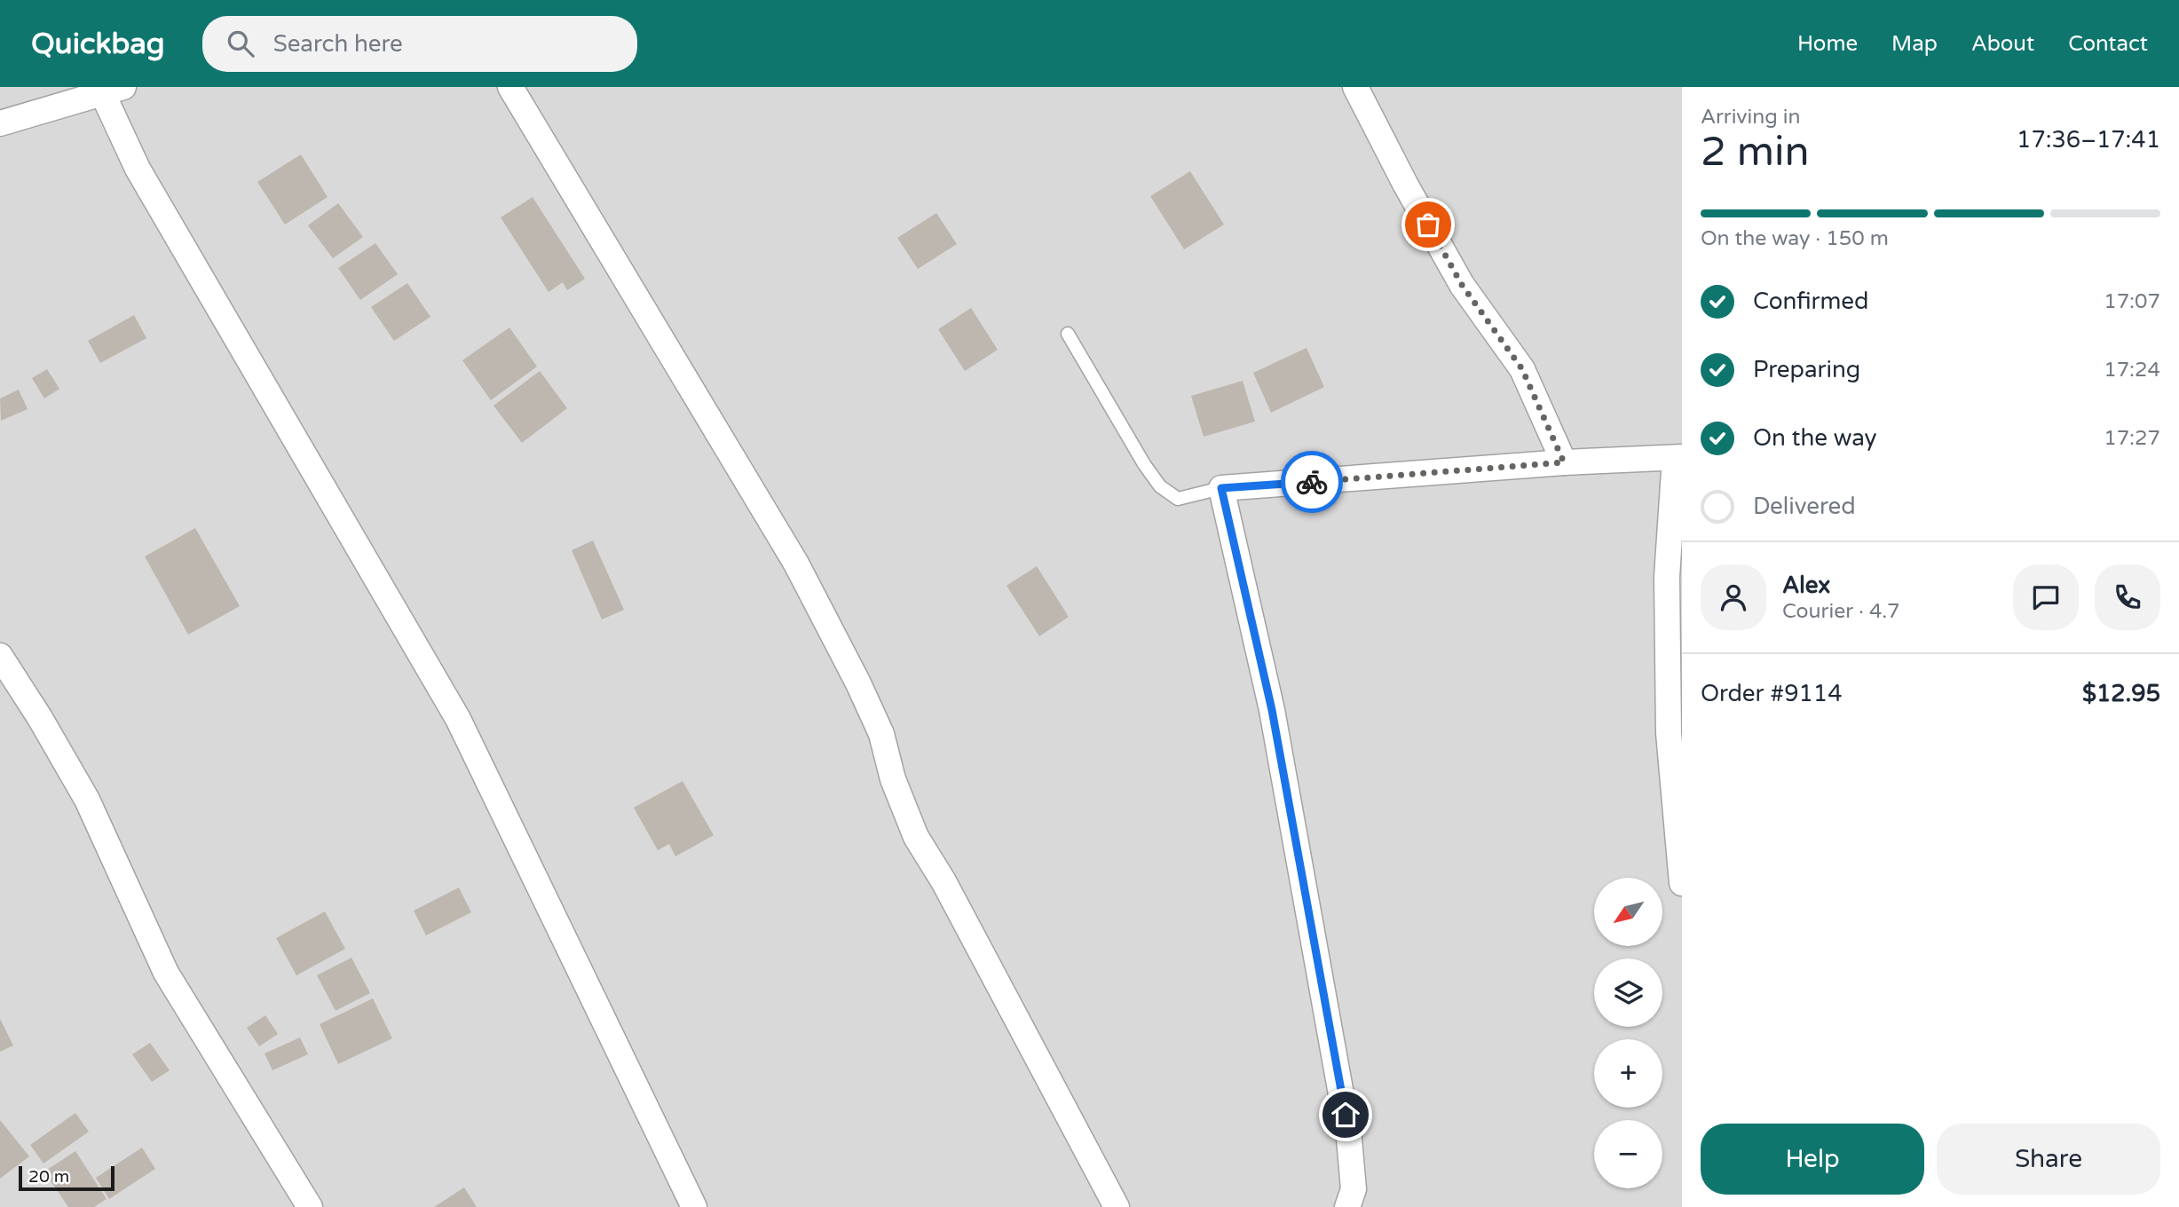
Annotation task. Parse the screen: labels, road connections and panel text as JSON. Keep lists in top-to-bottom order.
{
  "scale_bar": "20 m",
  "north": "bottom left",
  "page": {
    "header": "Quickbag",
    "search": "Search here",
    "nav": [
      "Home",
      "Map",
      "About",
      "Contact"
    ],
    "heading": ["2 min", "Arriving in", "17:36–17:41"],
    "panel": [
      "Alex",
      "Courier · 4.7",
      "Order #9114",
      "$12.95"
    ],
    "bar": "On the way · 150 m",
    "list": [
      ["Confirmed", "17:07"],
      ["Preparing", "17:24"],
      ["On the way", "17:27"],
      "Delivered"
    ],
    "map_buttons": ["+", "−"],
    "buttons": ["Help", "Share"],
    "scale": "20 m"
  }
}
